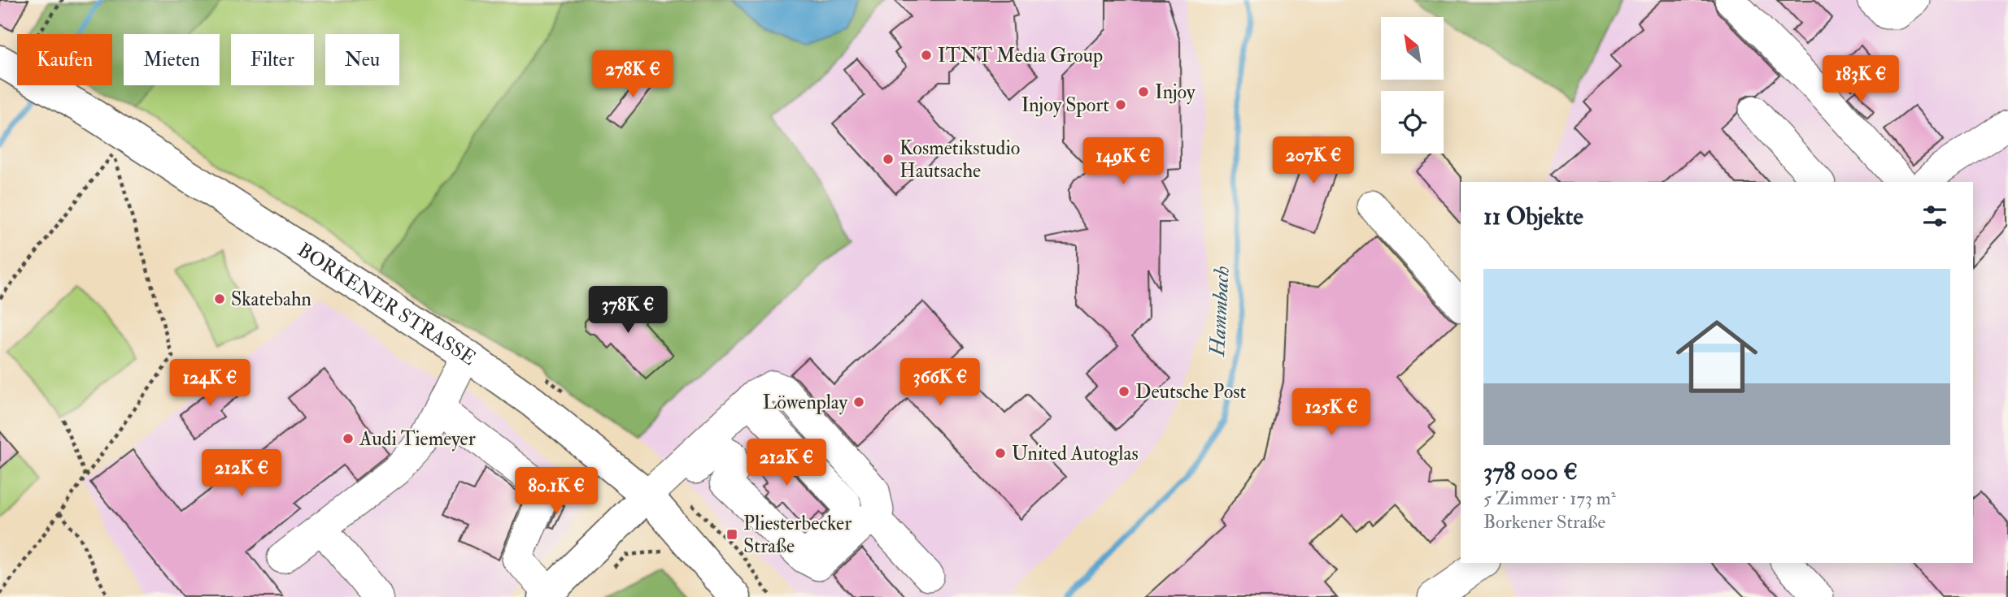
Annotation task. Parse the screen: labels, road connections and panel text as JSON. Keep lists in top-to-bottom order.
{
  "streets": {
    "main road": ["BORKENER STRASSE"]
  },
  "water": ["Hammbach"],
  "places": {
    "other": [
      "ITNT Media Group",
      "Injoy",
      "Injoy Sport",
      "Kosmetikstudio Hautsache",
      "Skatebahn",
      "Deutsche Post",
      "Löwenplay",
      "Audi Tiemeyer",
      "United Autoglas"
    ],
    "transit": ["Pliesterbecker Straße"]
  },
  "north": "top left",
  "page": {
    "chip": [
      "Kaufen",
      "Mieten",
      "Filter",
      "Neu"
    ],
    "price": [
      "278K €",
      "183K €",
      "207K €",
      "149K €",
      "378K €",
      "366K €",
      "124K €",
      "125K €",
      "212K €",
      "212K €",
      "80.1K €"
    ],
    "heading": "11 Objekte",
    "list": [
      {
        "name": "378 000 €",
        "note": "5 Zimmer · 173 m² · Borkener Straße"
      }
    ]
  }
}
